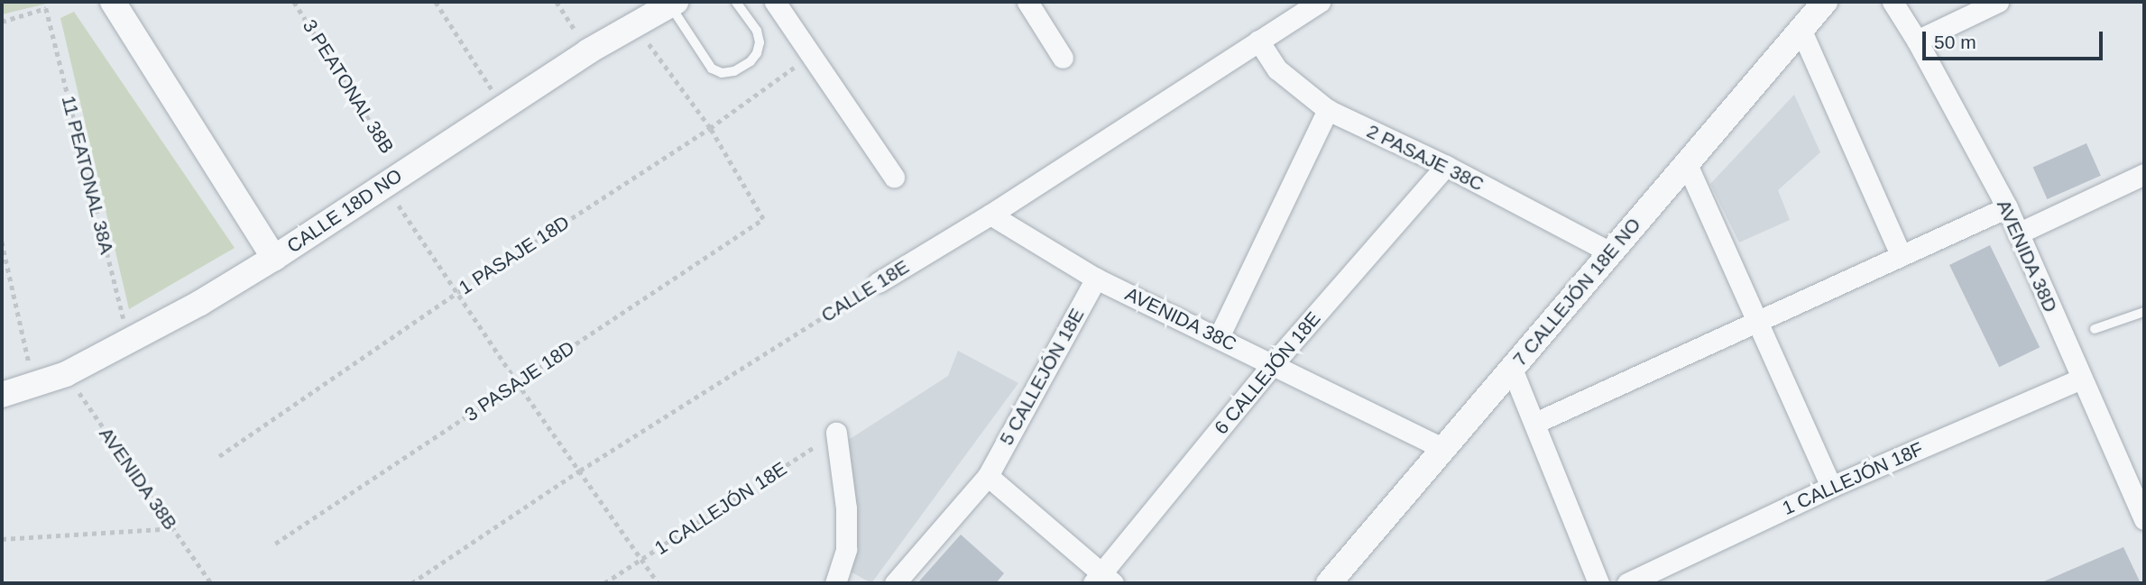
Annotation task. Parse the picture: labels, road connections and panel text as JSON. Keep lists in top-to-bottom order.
{
  "streets": {
    "street": [
      "2 PASAJE 38C",
      "CALLE 18D NO",
      "AVENIDA 38D",
      "CALLE 18E",
      "7 CALLEJÓN 18E NO",
      "AVENIDA 38C",
      "6 CALLEJÓN 18E",
      "5 CALLEJÓN 18E",
      "1 CALLEJÓN 18F"
    ],
    "path": [
      "3 PEATONAL 38B",
      "11 PEATONAL 38A",
      "1 PASAJE 18D",
      "3 PASAJE 18D",
      "AVENIDA 38B",
      "1 CALLEJÓN 18E"
    ]
  },
  "crossings": [
    ["3 PEATONAL 38B", "CALLE 18D NO"],
    ["3 PEATONAL 38B", "1 PASAJE 18D"],
    ["3 PEATONAL 38B", "CALLE 18E"],
    ["3 PEATONAL 38B", "3 PASAJE 18D"],
    ["3 PEATONAL 38B", "1 CALLEJÓN 18E"],
    ["2 PASAJE 38C", "CALLE 18E"],
    ["2 PASAJE 38C", "7 CALLEJÓN 18E NO"],
    ["2 PASAJE 38C", "6 CALLEJÓN 18E"],
    ["11 PEATONAL 38A", "CALLE 18D NO"],
    ["CALLE 18D NO", "AVENIDA 38B"],
    ["1 PASAJE 18D", "3 PASAJE 18D"],
    ["AVENIDA 38D", "1 CALLEJÓN 18F"],
    ["CALLE 18E", "AVENIDA 38C"],
    ["7 CALLEJÓN 18E NO", "AVENIDA 38C"],
    ["AVENIDA 38C", "6 CALLEJÓN 18E"],
    ["AVENIDA 38C", "5 CALLEJÓN 18E"]
  ],
  "scale_bar": "50 m"
}
